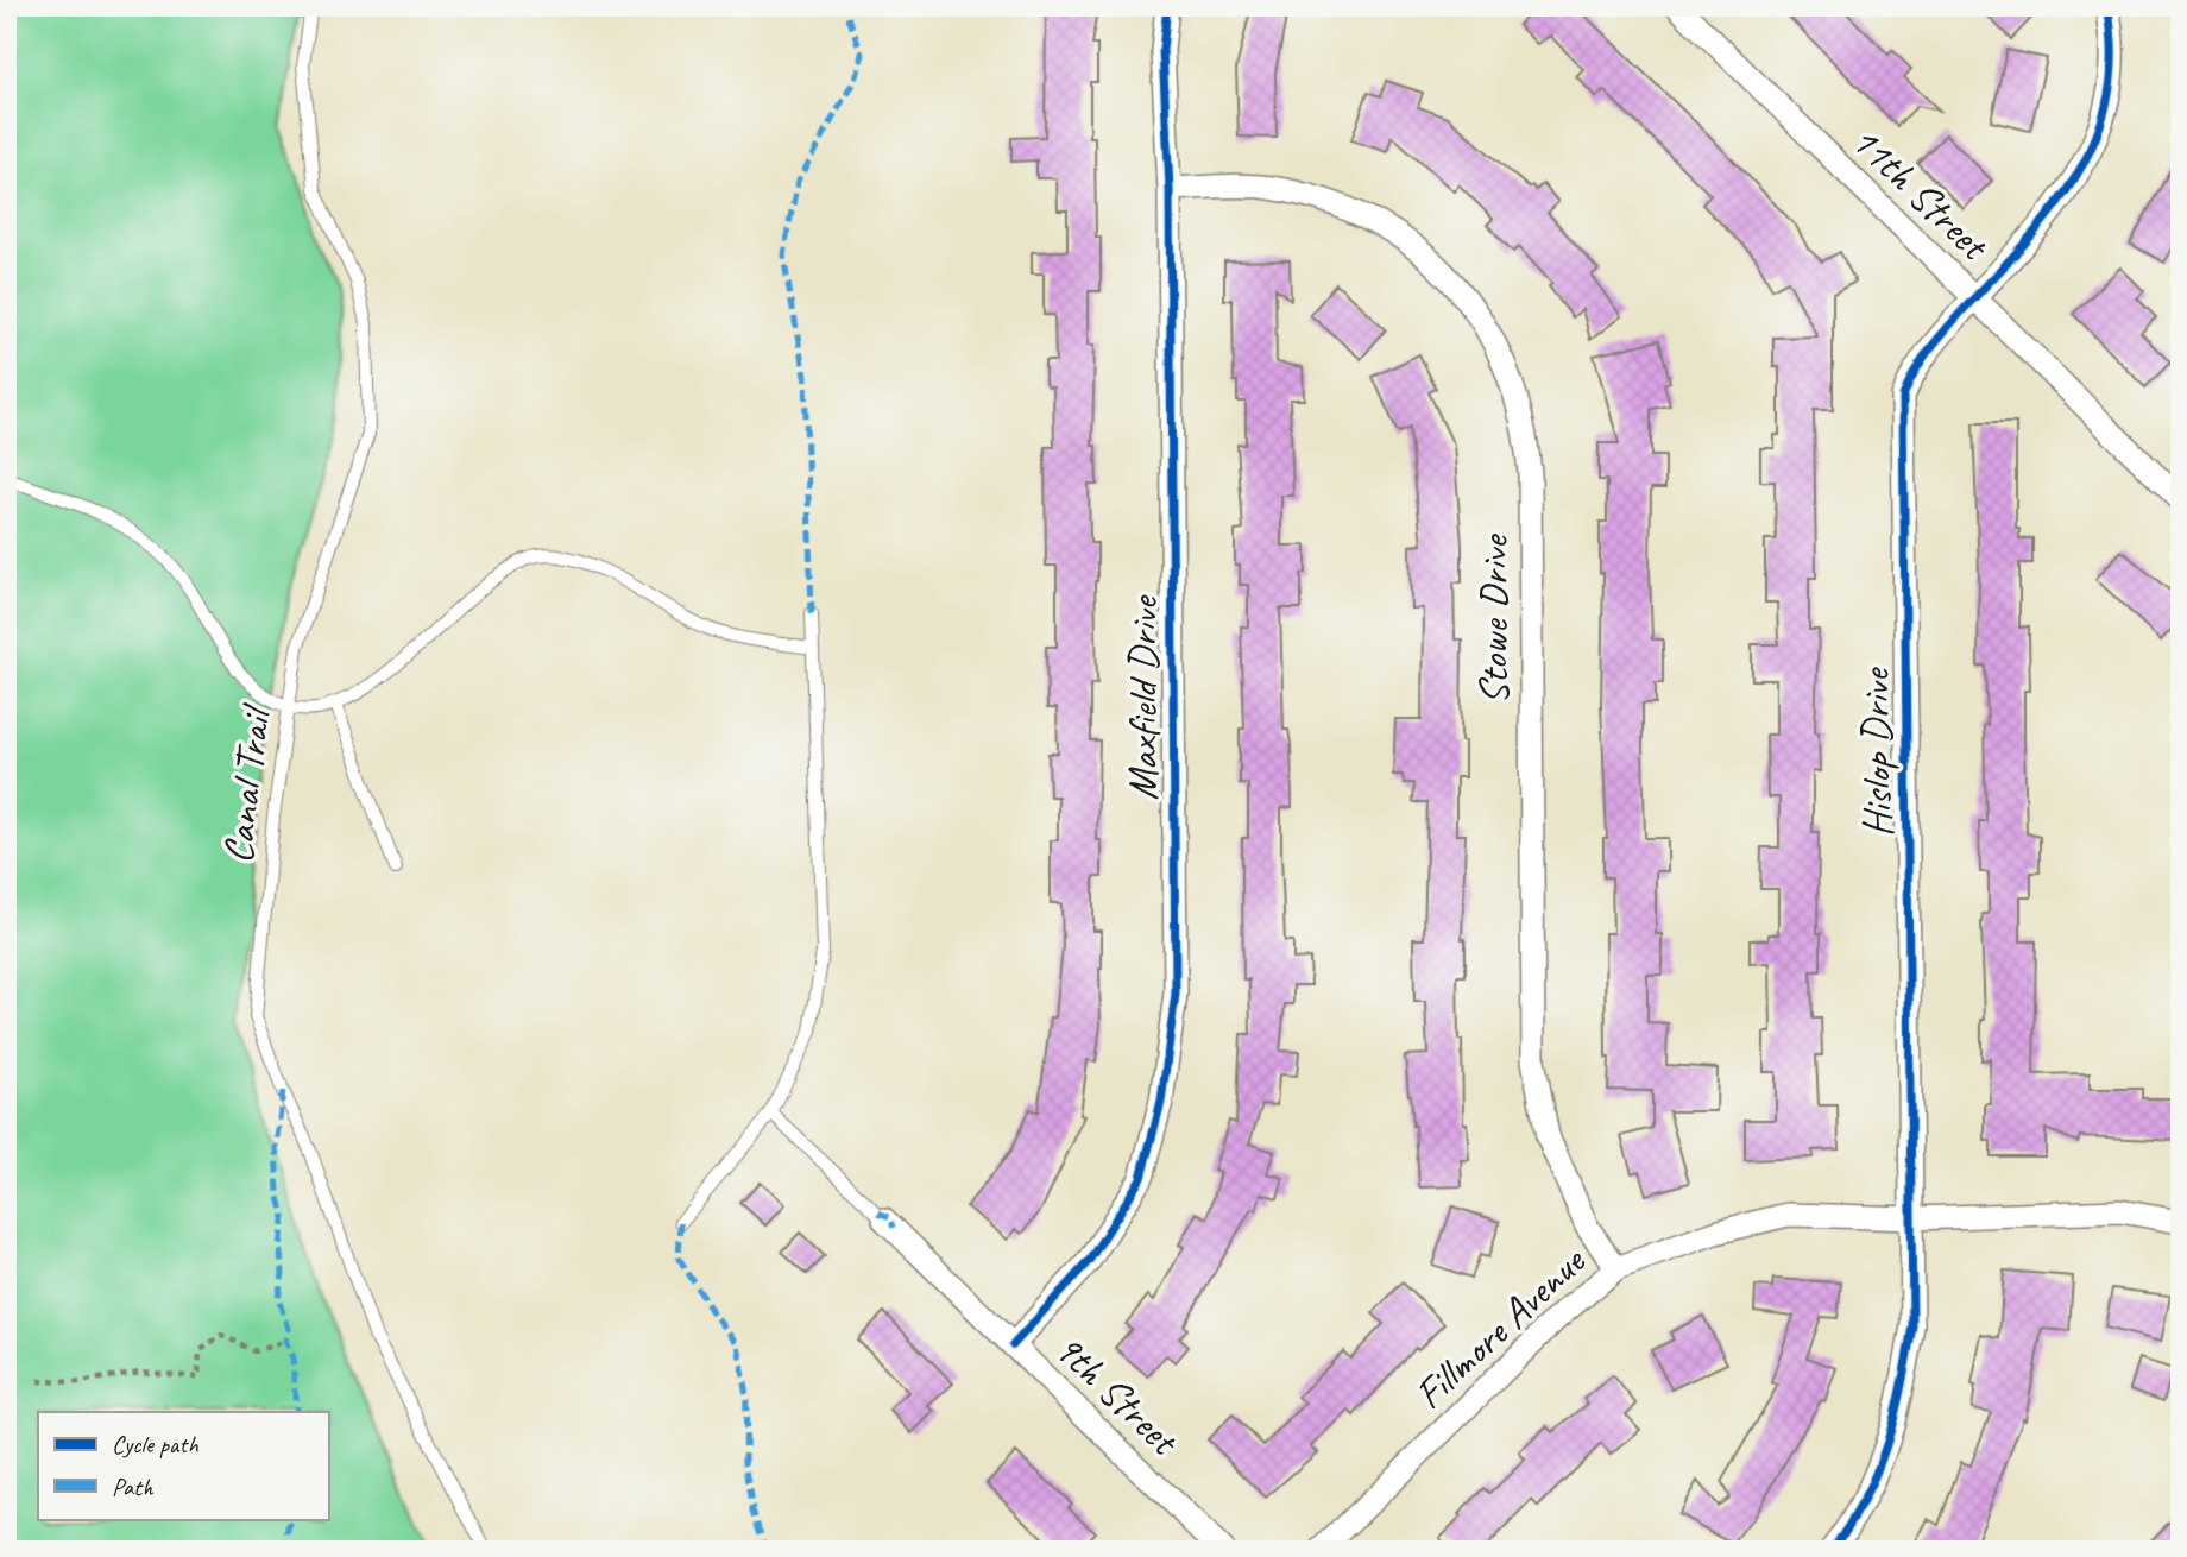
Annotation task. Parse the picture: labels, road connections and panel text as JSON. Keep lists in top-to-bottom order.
{
  "streets": {
    "street": [
      "11th Street",
      "Stowe Drive",
      "Maxfield Drive",
      "Hislop Drive",
      "Fillmore Avenue",
      "9th Street"
    ],
    "lane": ["Canal Trail"]
  },
  "crossings": [
    ["11th Street", "Hislop Drive"],
    ["Stowe Drive", "Maxfield Drive"],
    ["Stowe Drive", "Fillmore Avenue"],
    ["Maxfield Drive", "9th Street"],
    ["Hislop Drive", "Fillmore Avenue"]
  ],
  "legend": ["Cycle path", "Path"]
}
